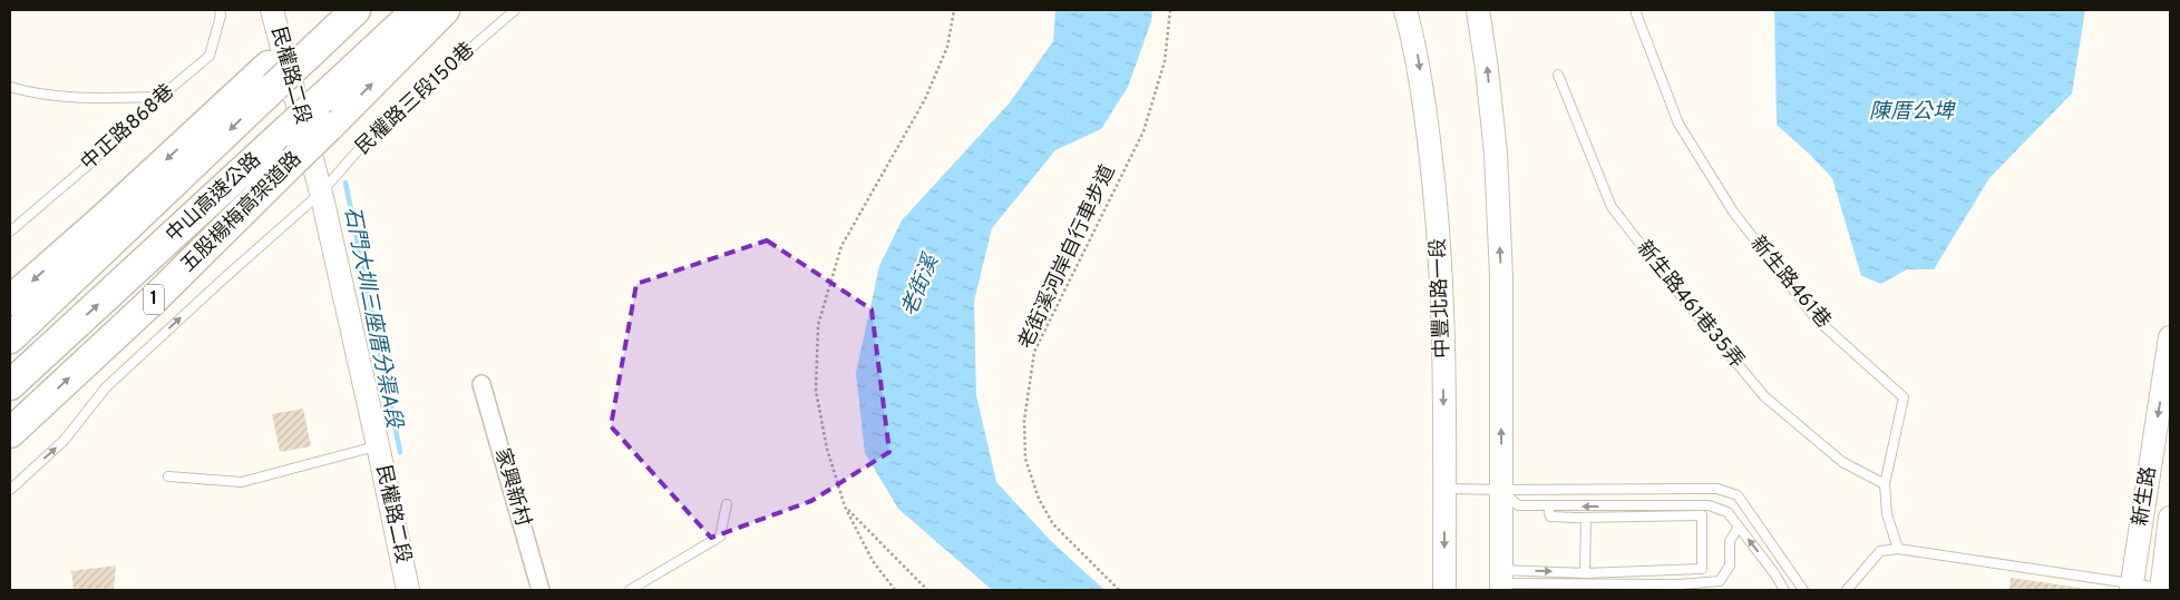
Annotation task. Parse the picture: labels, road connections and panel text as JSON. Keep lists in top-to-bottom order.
{
  "streets": {
    "highway": ["中山高速公路", "五股楊梅高架道路", "1"],
    "main road": ["民權路二段", "中豐北路一段", "新生路"],
    "street": ["家興新村"],
    "lane": [
      "民權路三段150巷",
      "中正路868巷",
      "新生路461巷",
      "新生路461巷35弄"
    ],
    "path": ["老街溪河岸自行車步道"]
  },
  "crossings": [
    ["民權路二段", "民權路三段150巷"],
    ["新生路461巷", "新生路461巷35弄"]
  ],
  "one_way": ["民權路三段150巷", "新生路"],
  "water": ["陳厝公埤", "老街溪", "石門大圳三座厝分渠A段"]
}
